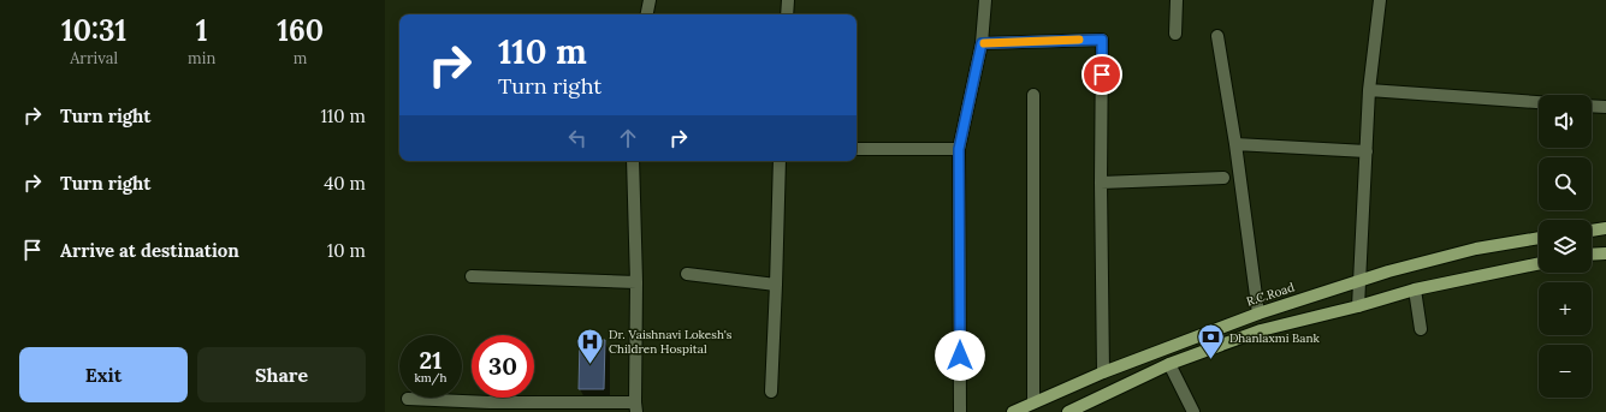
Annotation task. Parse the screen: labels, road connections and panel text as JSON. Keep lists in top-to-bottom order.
{
  "streets": {
    "main road": ["R.C.Road"]
  },
  "places": {
    "bank": ["Dhanlaxmi Bank"],
    "hospital": ["Dr. Vaishnavi Lokesh's Children Hospital"]
  },
  "page": {
    "eta": [
      "10:31",
      "Arrival",
      "1",
      "min",
      "160",
      "m"
    ],
    "turn": ["110 m", "Turn right"],
    "list": [
      {
        "name": "Turn right",
        "value": "110 m"
      },
      {
        "name": "Turn right",
        "value": "40 m"
      },
      {
        "name": "Arrive at destination",
        "value": "10 m"
      }
    ],
    "map_buttons": ["+", "−"],
    "speed": "21 km/h",
    "limit": "30",
    "buttons": ["Exit", "Share"]
  }
}
